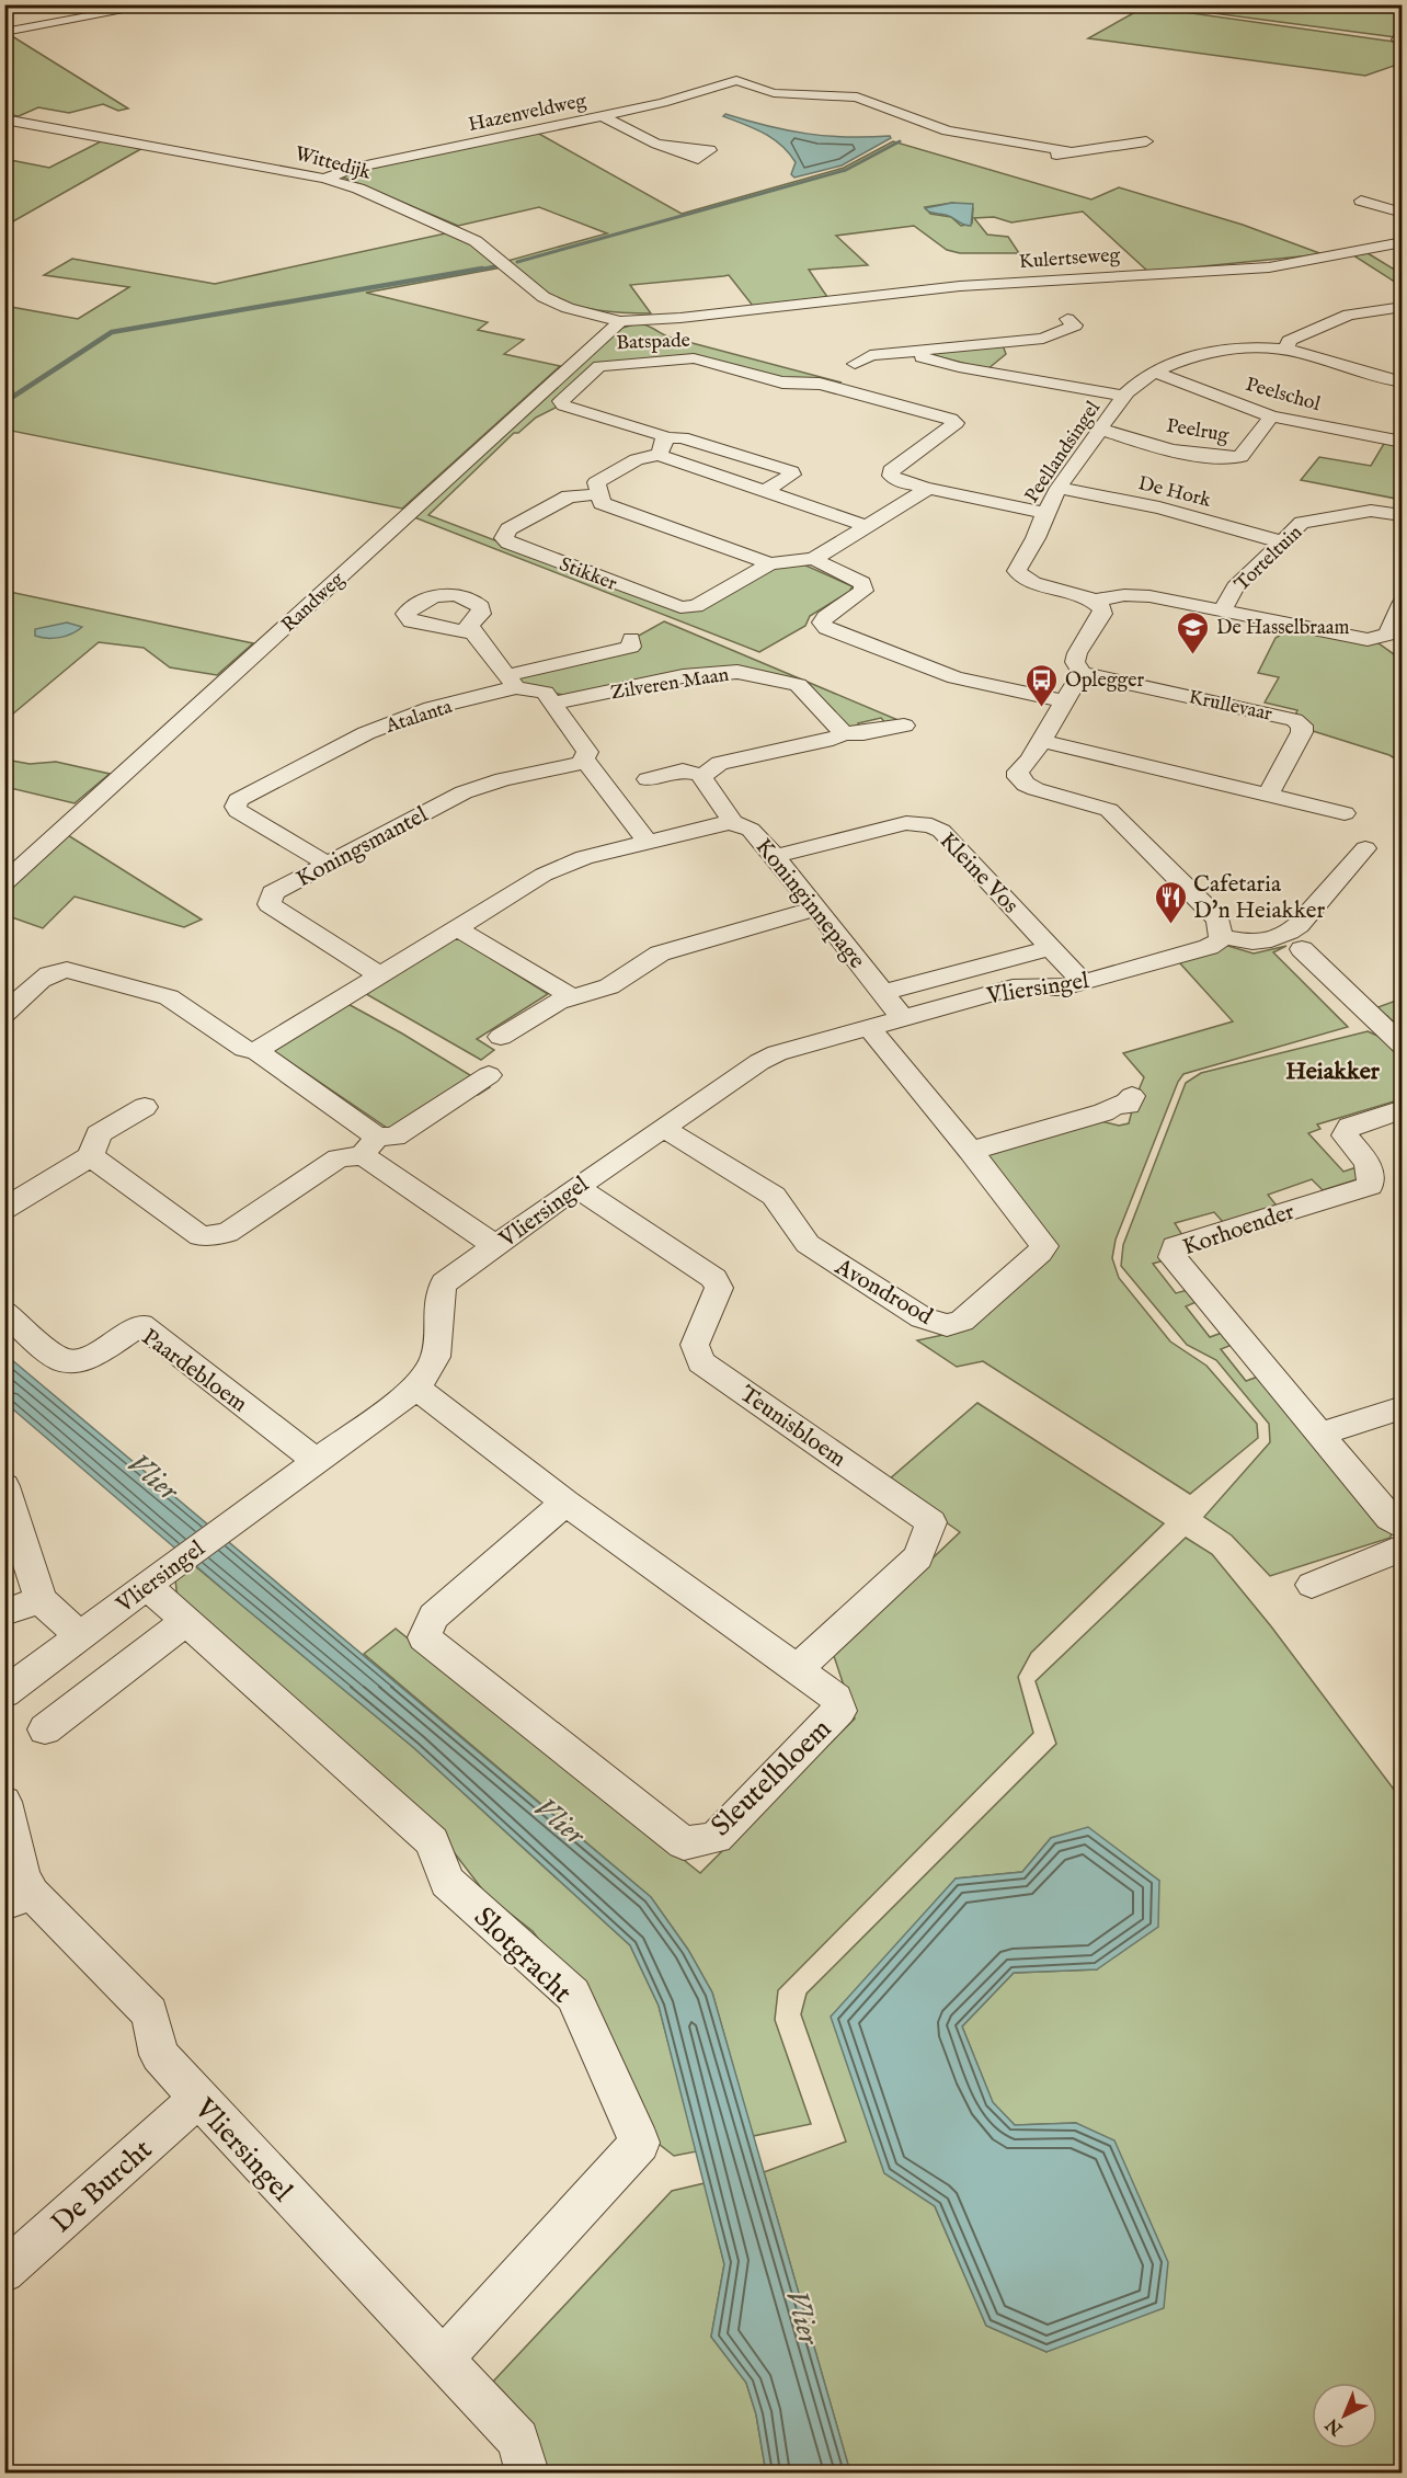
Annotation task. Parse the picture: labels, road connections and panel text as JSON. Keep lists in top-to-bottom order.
{
  "streets": {
    "street": [
      "Hazenveldweg",
      "Wittedijk",
      "Kulertseweg",
      "Batspade",
      "Peelschol",
      "Peelrug",
      "Peellandsingel",
      "De Hork",
      "Torteltuin",
      "Stikker",
      "Randweg",
      "Zilveren Maan",
      "Krullevaar",
      "Atalanta",
      "Koningsmantel",
      "Kleine Vos",
      "Koninginnepage",
      "Vliersingel",
      "Korhoender",
      "Avondrood",
      "Paardebloem",
      "Teunisbloem",
      "Sleutelbloem",
      "Slotgracht",
      "De Burcht"
    ]
  },
  "crossings": [
    ["Hazenveldweg", "Wittedijk"],
    ["Wittedijk", "Kulertseweg"],
    ["Wittedijk", "Randweg"],
    ["Kulertseweg", "Randweg"],
    ["Peelschol", "Peelrug"],
    ["Peelschol", "Peellandsingel"],
    ["Peelrug", "Peellandsingel"],
    ["Peellandsingel", "De Hork"],
    ["Peellandsingel", "Torteltuin"],
    ["De Hork", "Torteltuin"],
    ["Zilveren Maan", "Atalanta"],
    ["Atalanta", "Koningsmantel"],
    ["Atalanta", "Koninginnepage"],
    ["Koningsmantel", "Koninginnepage"],
    ["Kleine Vos", "Koninginnepage"],
    ["Kleine Vos", "Vliersingel"],
    ["Koninginnepage", "Vliersingel"],
    ["Vliersingel", "Avondrood"],
    ["Vliersingel", "Paardebloem"],
    ["Vliersingel", "Teunisbloem"],
    ["Vliersingel", "Sleutelbloem"],
    ["Vliersingel", "Slotgracht"],
    ["Vliersingel", "De Burcht"],
    ["Teunisbloem", "Sleutelbloem"]
  ],
  "districts": ["Heiakker"],
  "water": ["Vlier"],
  "places": {
    "school or university": ["De Hasselbraam"],
    "bus stop": ["Oplegger"],
    "restaurant": ["Cafetaria D'n Heiakker"]
  },
  "north": "bottom left"
}
